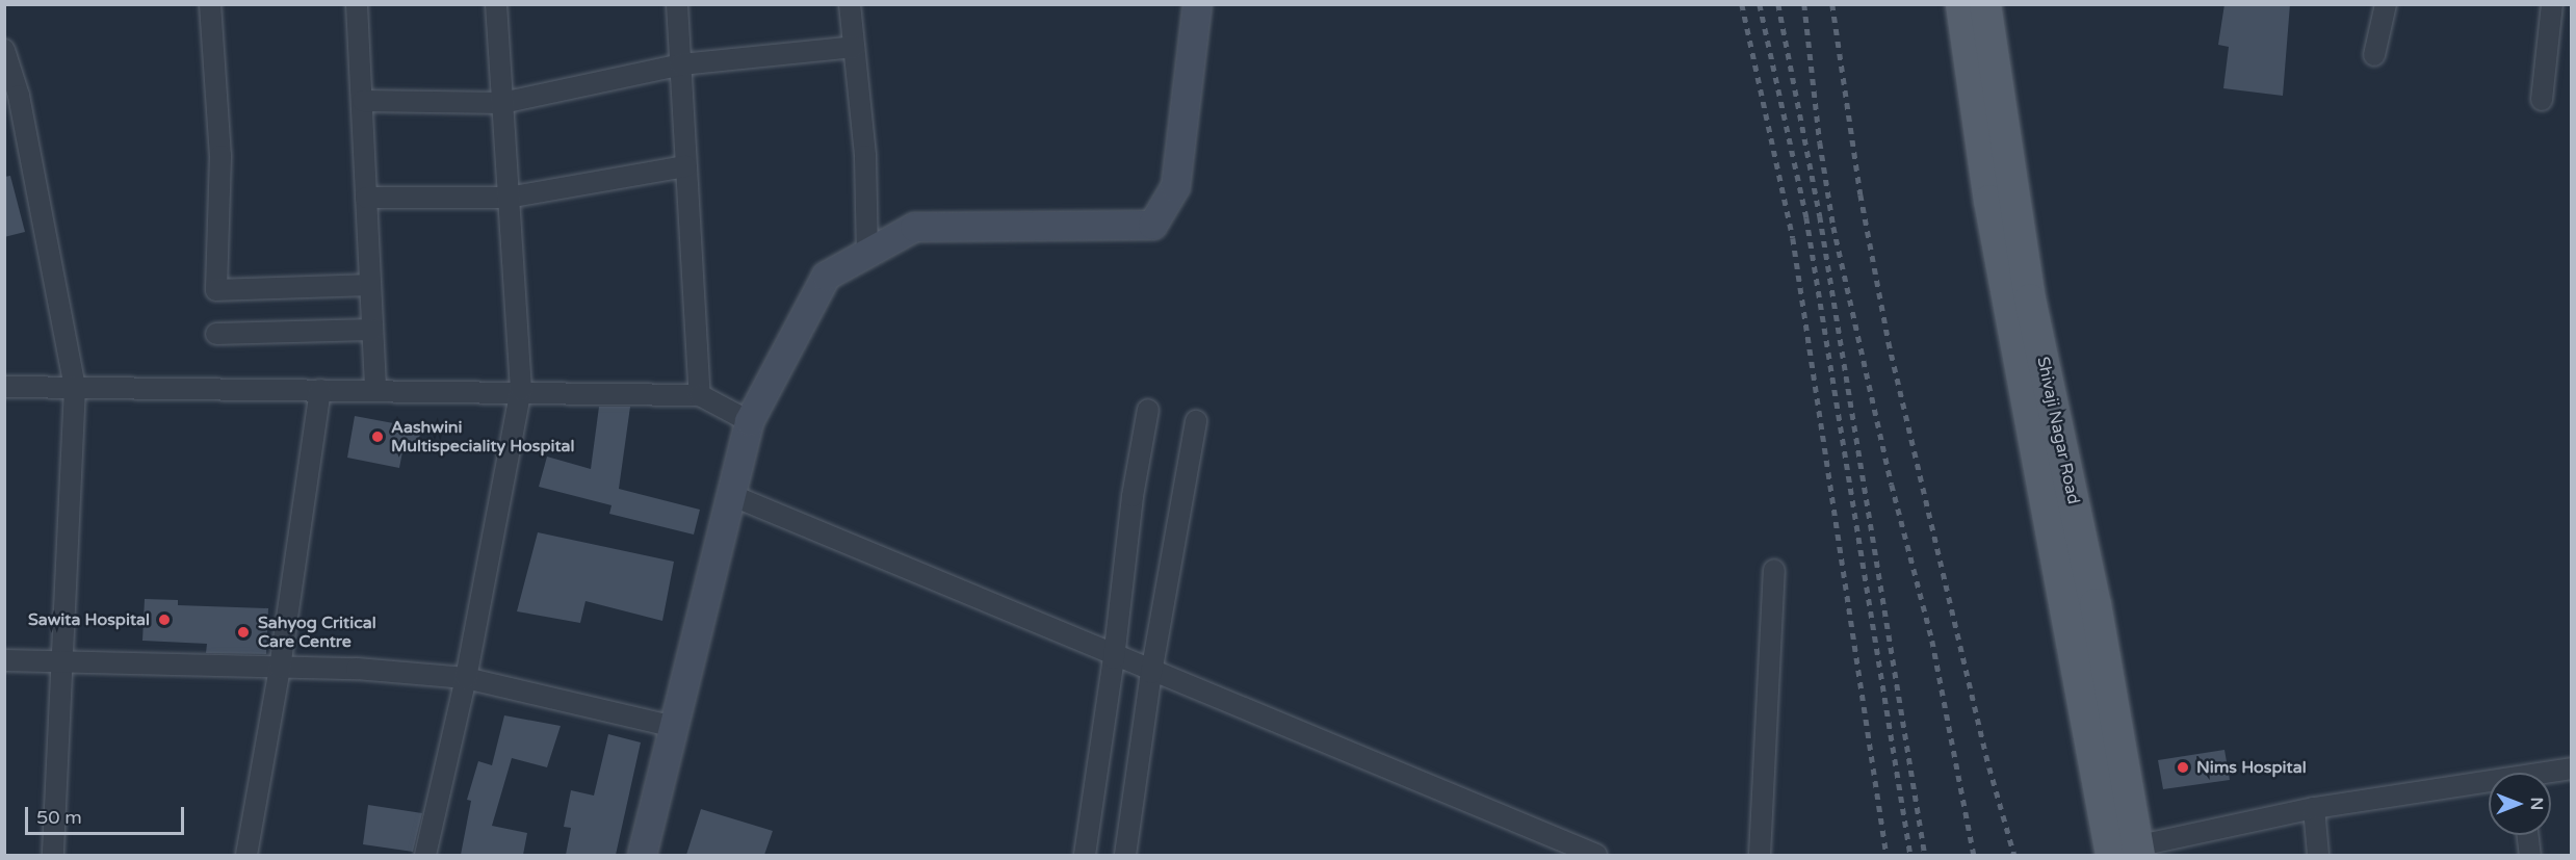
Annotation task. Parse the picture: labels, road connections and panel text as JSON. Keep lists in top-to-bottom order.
{
  "streets": {
    "main road": ["Shivaji Nagar Road"]
  },
  "places": [
    "Aashwini Multispeciality Hospital",
    "Sawita Hospital",
    "Sahyog Critical Care Centre",
    "Nims Hospital"
  ],
  "scale_bar": "50 m",
  "north": "right"
}
